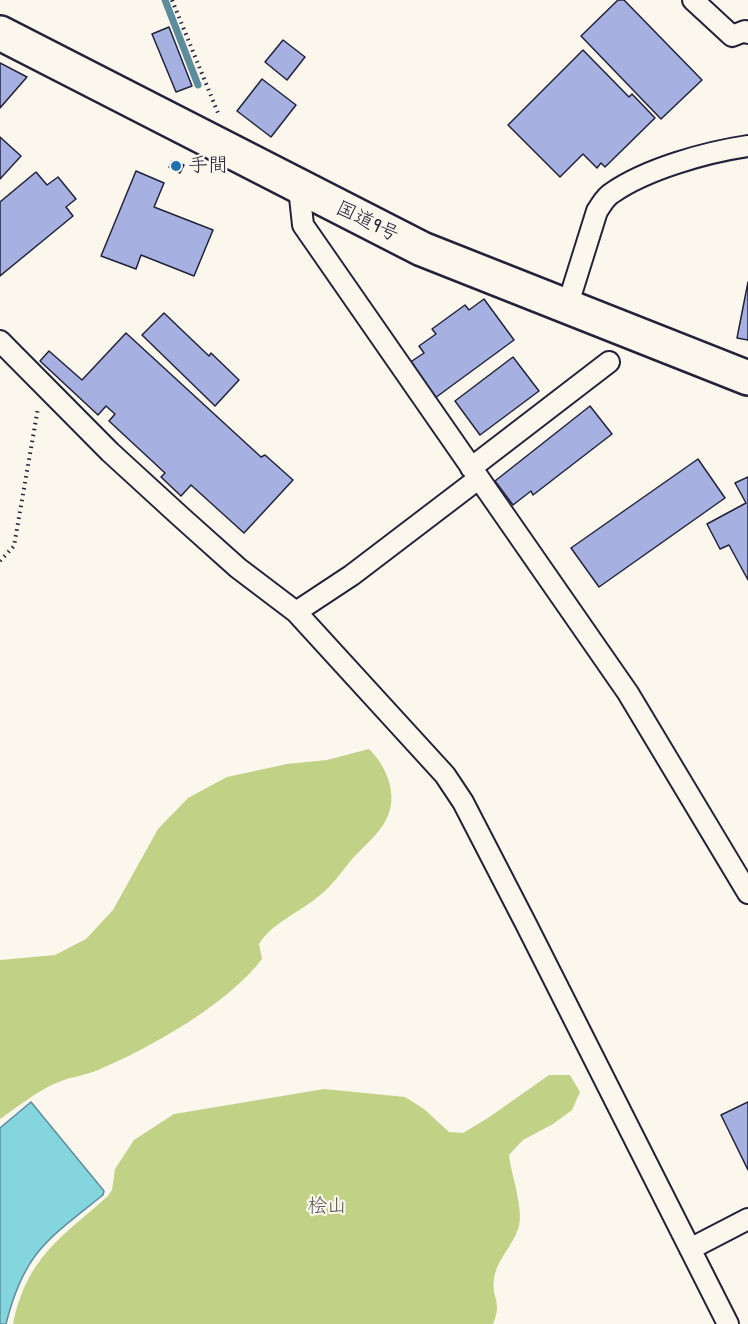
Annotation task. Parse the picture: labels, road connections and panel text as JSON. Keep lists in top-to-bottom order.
{
  "streets": {
    "highway": ["国道9号"]
  },
  "parks": ["桧山"],
  "places": ["手間"]
}
